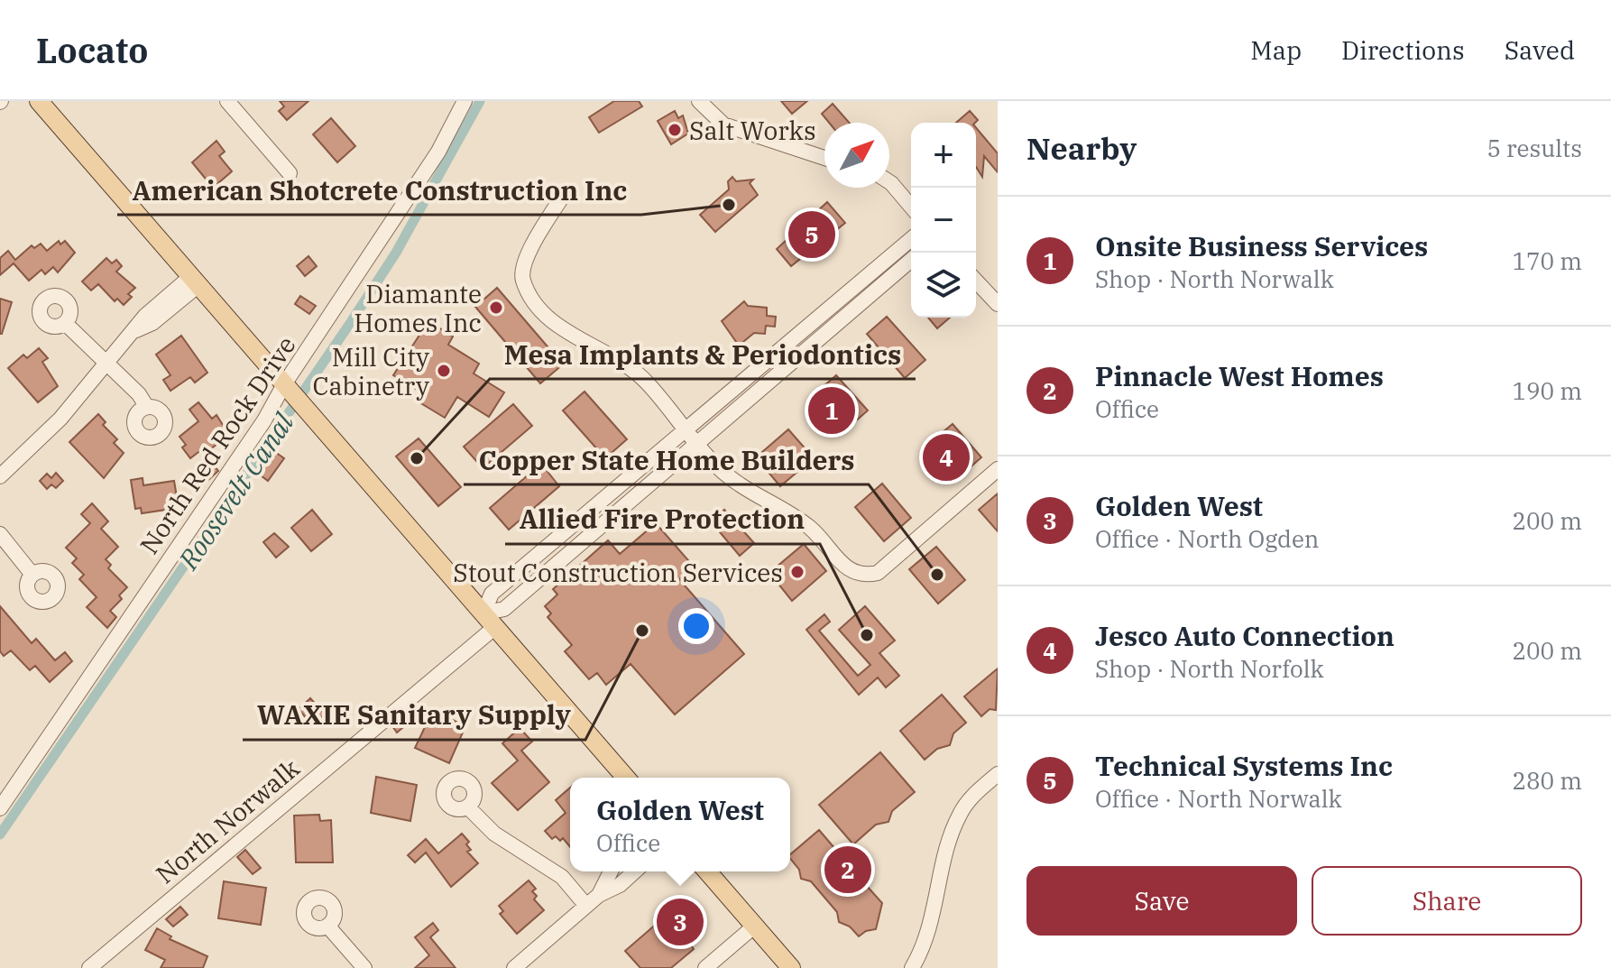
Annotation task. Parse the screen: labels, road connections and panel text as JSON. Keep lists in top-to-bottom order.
{
  "streets": {
    "street": ["North Red Rock Drive", "North Norwalk"]
  },
  "water": ["Roosevelt Canal"],
  "places": [
    "Salt Works",
    "American Shotcrete Construction Inc",
    "Diamante Homes Inc",
    "Mill City Cabinetry",
    "Mesa Implants & Periodontics",
    "Stout Construction Services",
    "Copper State Home Builders",
    "WAXIE Sanitary Supply",
    "Allied Fire Protection"
  ],
  "north": "top right",
  "page": {
    "header": "Locato",
    "nav": ["Map", "Directions", "Saved"],
    "heading": ["Nearby", "5 results"],
    "map_buttons": ["+", "−"],
    "list": [
      {
        "mark": "1",
        "name": "Onsite Business Services",
        "note": "Shop · North Norwalk",
        "value": "170 m"
      },
      {
        "mark": "2",
        "name": "Pinnacle West Homes",
        "note": "Office",
        "value": "190 m"
      },
      {
        "mark": "3",
        "name": "Golden West",
        "note": "Office · North Ogden",
        "value": "200 m"
      },
      {
        "mark": "4",
        "name": "Jesco Auto Connection",
        "note": "Shop · North Norfolk",
        "value": "200 m"
      },
      {
        "mark": "5",
        "name": "Technical Systems Inc",
        "note": "Office · North Norwalk",
        "value": "280 m"
      }
    ],
    "pins": [
      "5",
      "1",
      "4",
      "2",
      "3"
    ],
    "popup": ["Golden West", "Office"],
    "buttons": ["Save", "Share"]
  }
}
